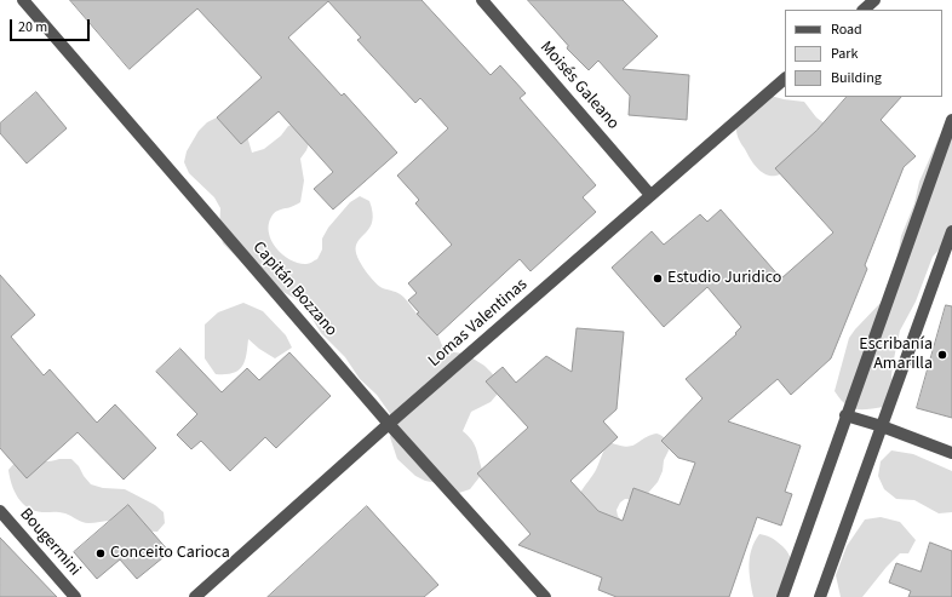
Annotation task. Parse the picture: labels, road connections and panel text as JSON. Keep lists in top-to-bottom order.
{
  "streets": {
    "street": [
      "Moisés Galeano",
      "Capitán Bozzano",
      "Lomas Valentinas",
      "Bougermini"
    ]
  },
  "crossings": [
    ["Moisés Galeano", "Lomas Valentinas"],
    ["Capitán Bozzano", "Lomas Valentinas"]
  ],
  "places": ["Estudio Juridico", "Escribanía Amarilla", "Conceito Carioca"],
  "legend": ["Road", "Park", "Building"],
  "scale_bar": "20 m"
}
